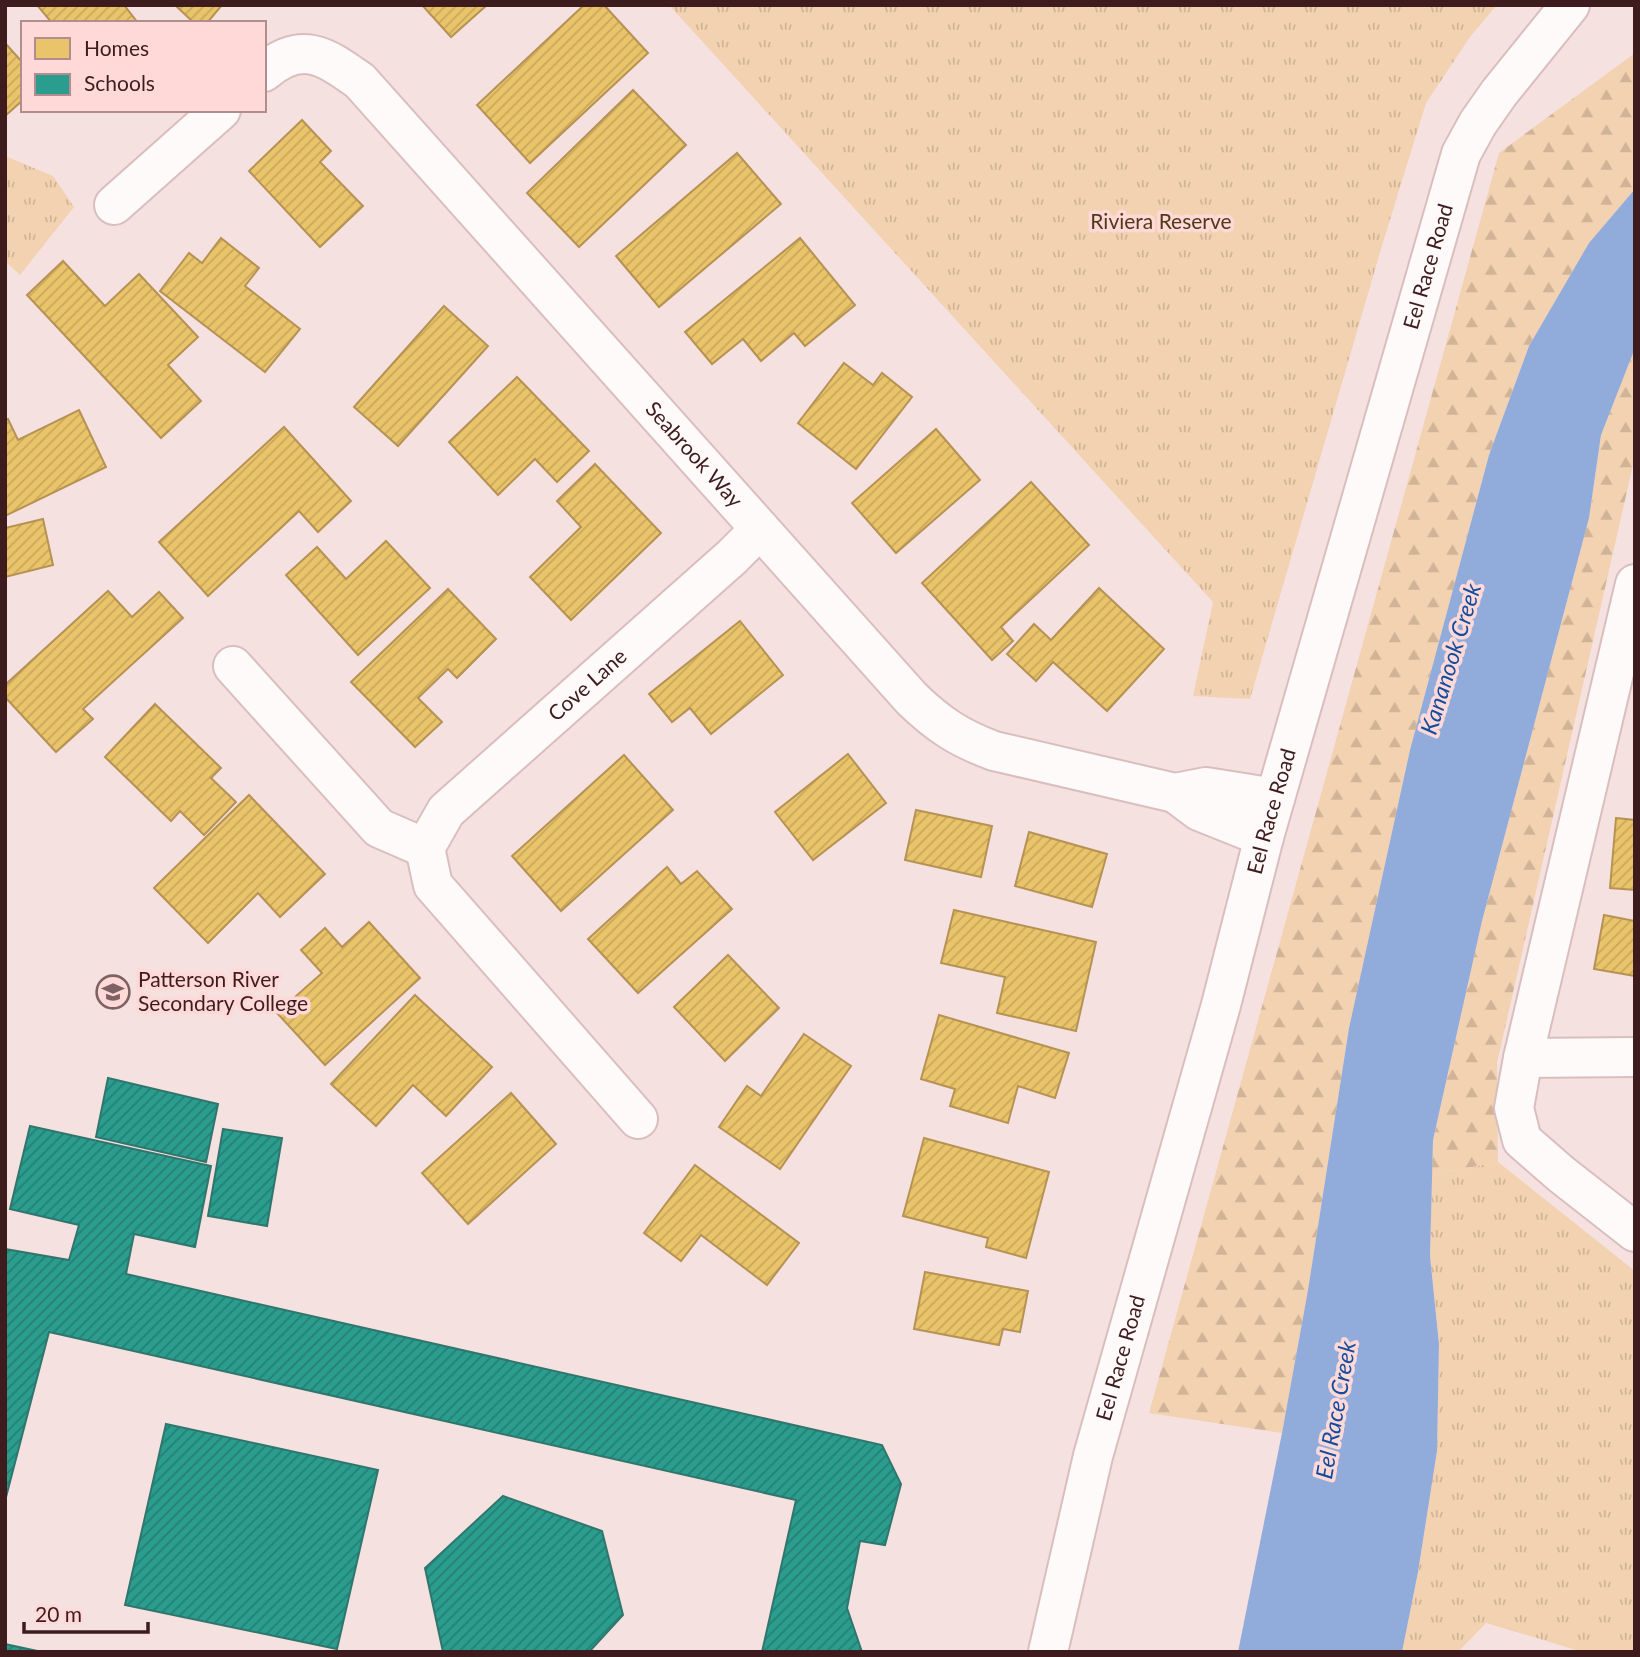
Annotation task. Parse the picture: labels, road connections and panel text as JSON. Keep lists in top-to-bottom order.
{
  "streets": {
    "street": ["Eel Race Road", "Seabrook Way", "Cove Lane"]
  },
  "crossings": [
    ["Eel Race Road", "Seabrook Way"],
    ["Seabrook Way", "Cove Lane"]
  ],
  "water": ["Kananook Creek", "Eel Race Creek"],
  "parks": ["Riviera Reserve"],
  "places": {
    "school or university": ["Patterson River Secondary College"]
  },
  "legend": ["Homes", "Schools"],
  "scale_bar": "20 m"
}
